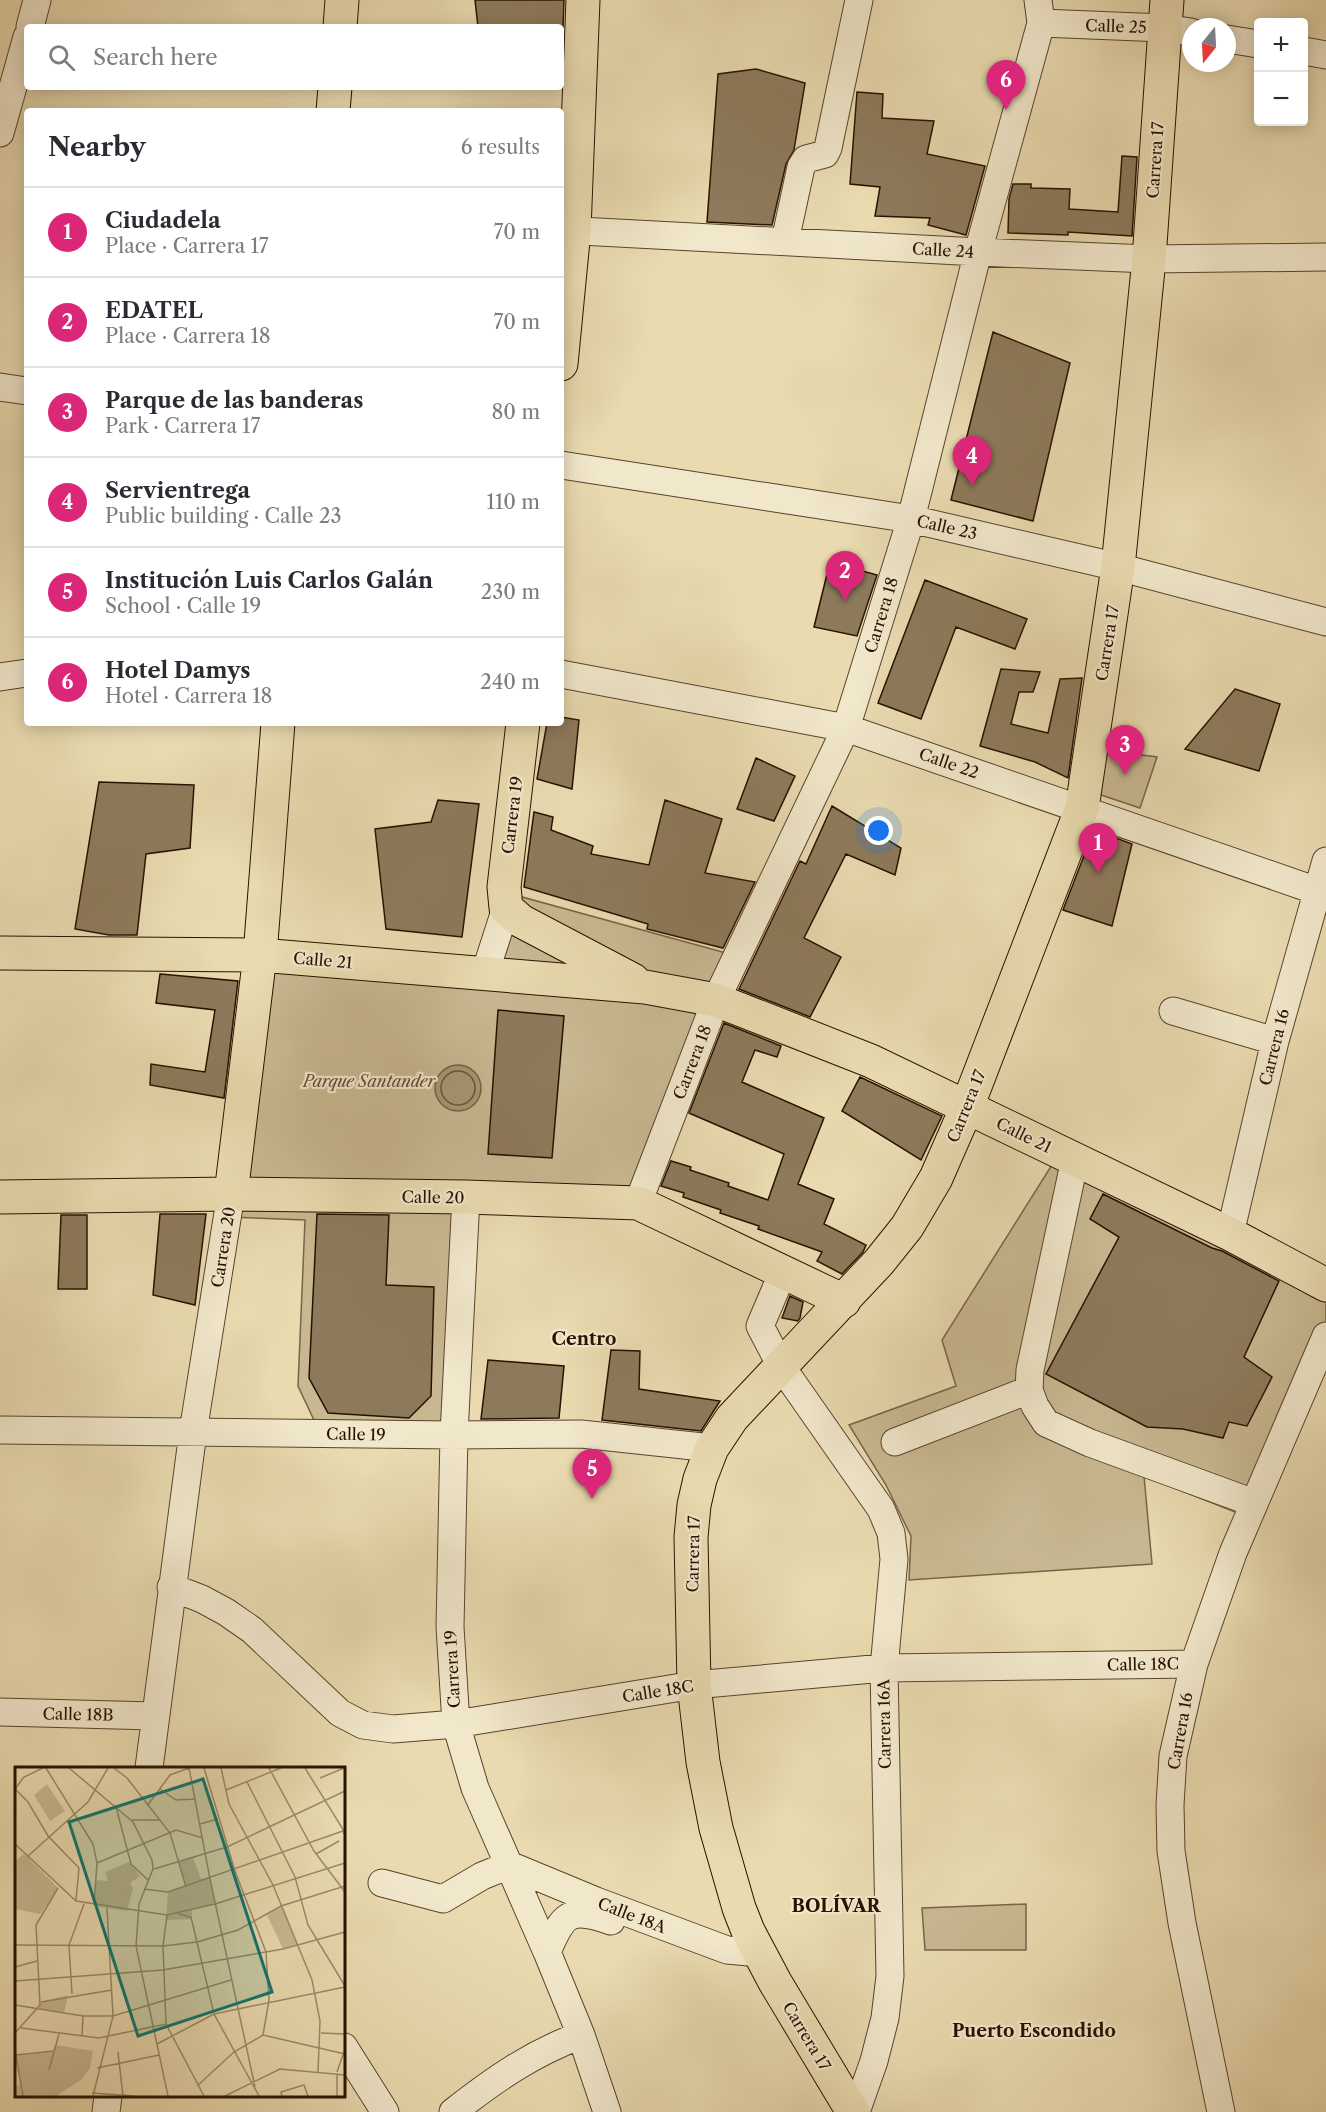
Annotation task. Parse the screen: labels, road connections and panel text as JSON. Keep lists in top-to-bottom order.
{
  "streets": {
    "main road": [
      "Carrera 17",
      "Carrera 19",
      "Calle 21",
      "Calle 20",
      "Carrera 20"
    ],
    "street": [
      "Calle 25",
      "Calle 24",
      "Calle 23",
      "Carrera 18",
      "Calle 22",
      "Carrera 16",
      "Calle 19",
      "Calle 18C",
      "Calle 18B",
      "Carrera 16A",
      "Calle 18A"
    ]
  },
  "crossings": [
    ["Calle 25", "Carrera 17"],
    ["Calle 25", "Carrera 18"],
    ["Carrera 17", "Calle 24"],
    ["Carrera 17", "Calle 23"],
    ["Carrera 17", "Calle 22"],
    ["Carrera 17", "Calle 21"],
    ["Carrera 17", "Calle 20"],
    ["Carrera 17", "Calle 19"],
    ["Carrera 17", "Calle 18C"],
    ["Carrera 17", "Carrera 16A"],
    ["Carrera 17", "Calle 18A"],
    ["Calle 24", "Carrera 18"],
    ["Calle 23", "Carrera 18"],
    ["Carrera 18", "Calle 22"],
    ["Carrera 18", "Calle 21"],
    ["Carrera 18", "Calle 20"],
    ["Calle 22", "Carrera 16"],
    ["Carrera 19", "Calle 21"],
    ["Carrera 19", "Calle 20"],
    ["Carrera 19", "Calle 19"],
    ["Carrera 19", "Calle 18C"],
    ["Carrera 19", "Calle 18A"],
    ["Calle 21", "Carrera 16"],
    ["Calle 21", "Carrera 20"],
    ["Carrera 16", "Calle 18C"],
    ["Calle 20", "Carrera 20"],
    ["Calle 20", "Carrera 16A"],
    ["Carrera 20", "Calle 19"],
    ["Carrera 20", "Calle 18C"],
    ["Carrera 20", "Calle 18B"],
    ["Calle 18C", "Carrera 16A"]
  ],
  "districts": ["Centro", "BOLÍVAR", "Puerto Escondido"],
  "parks": ["Parque Santander"],
  "north": "bottom",
  "page": {
    "map_buttons": ["+", "−"],
    "search": "Search here",
    "pins": [
      "6",
      "4",
      "2",
      "3",
      "1",
      "5"
    ],
    "heading": ["Nearby", "6 results"],
    "list": [
      {
        "mark": "1",
        "name": "Ciudadela",
        "note": "Place · Carrera 17",
        "value": "70 m"
      },
      {
        "mark": "2",
        "name": "EDATEL",
        "note": "Place · Carrera 18",
        "value": "70 m"
      },
      {
        "mark": "3",
        "name": "Parque de las banderas",
        "note": "Park · Carrera 17",
        "value": "80 m"
      },
      {
        "mark": "4",
        "name": "Servientrega",
        "note": "Public building · Calle 23",
        "value": "110 m"
      },
      {
        "mark": "5",
        "name": "Institución Luis Carlos Galán",
        "note": "School · Calle 19",
        "value": "230 m"
      },
      {
        "mark": "6",
        "name": "Hotel Damys",
        "note": "Hotel · Carrera 18",
        "value": "240 m"
      }
    ]
  }
}
